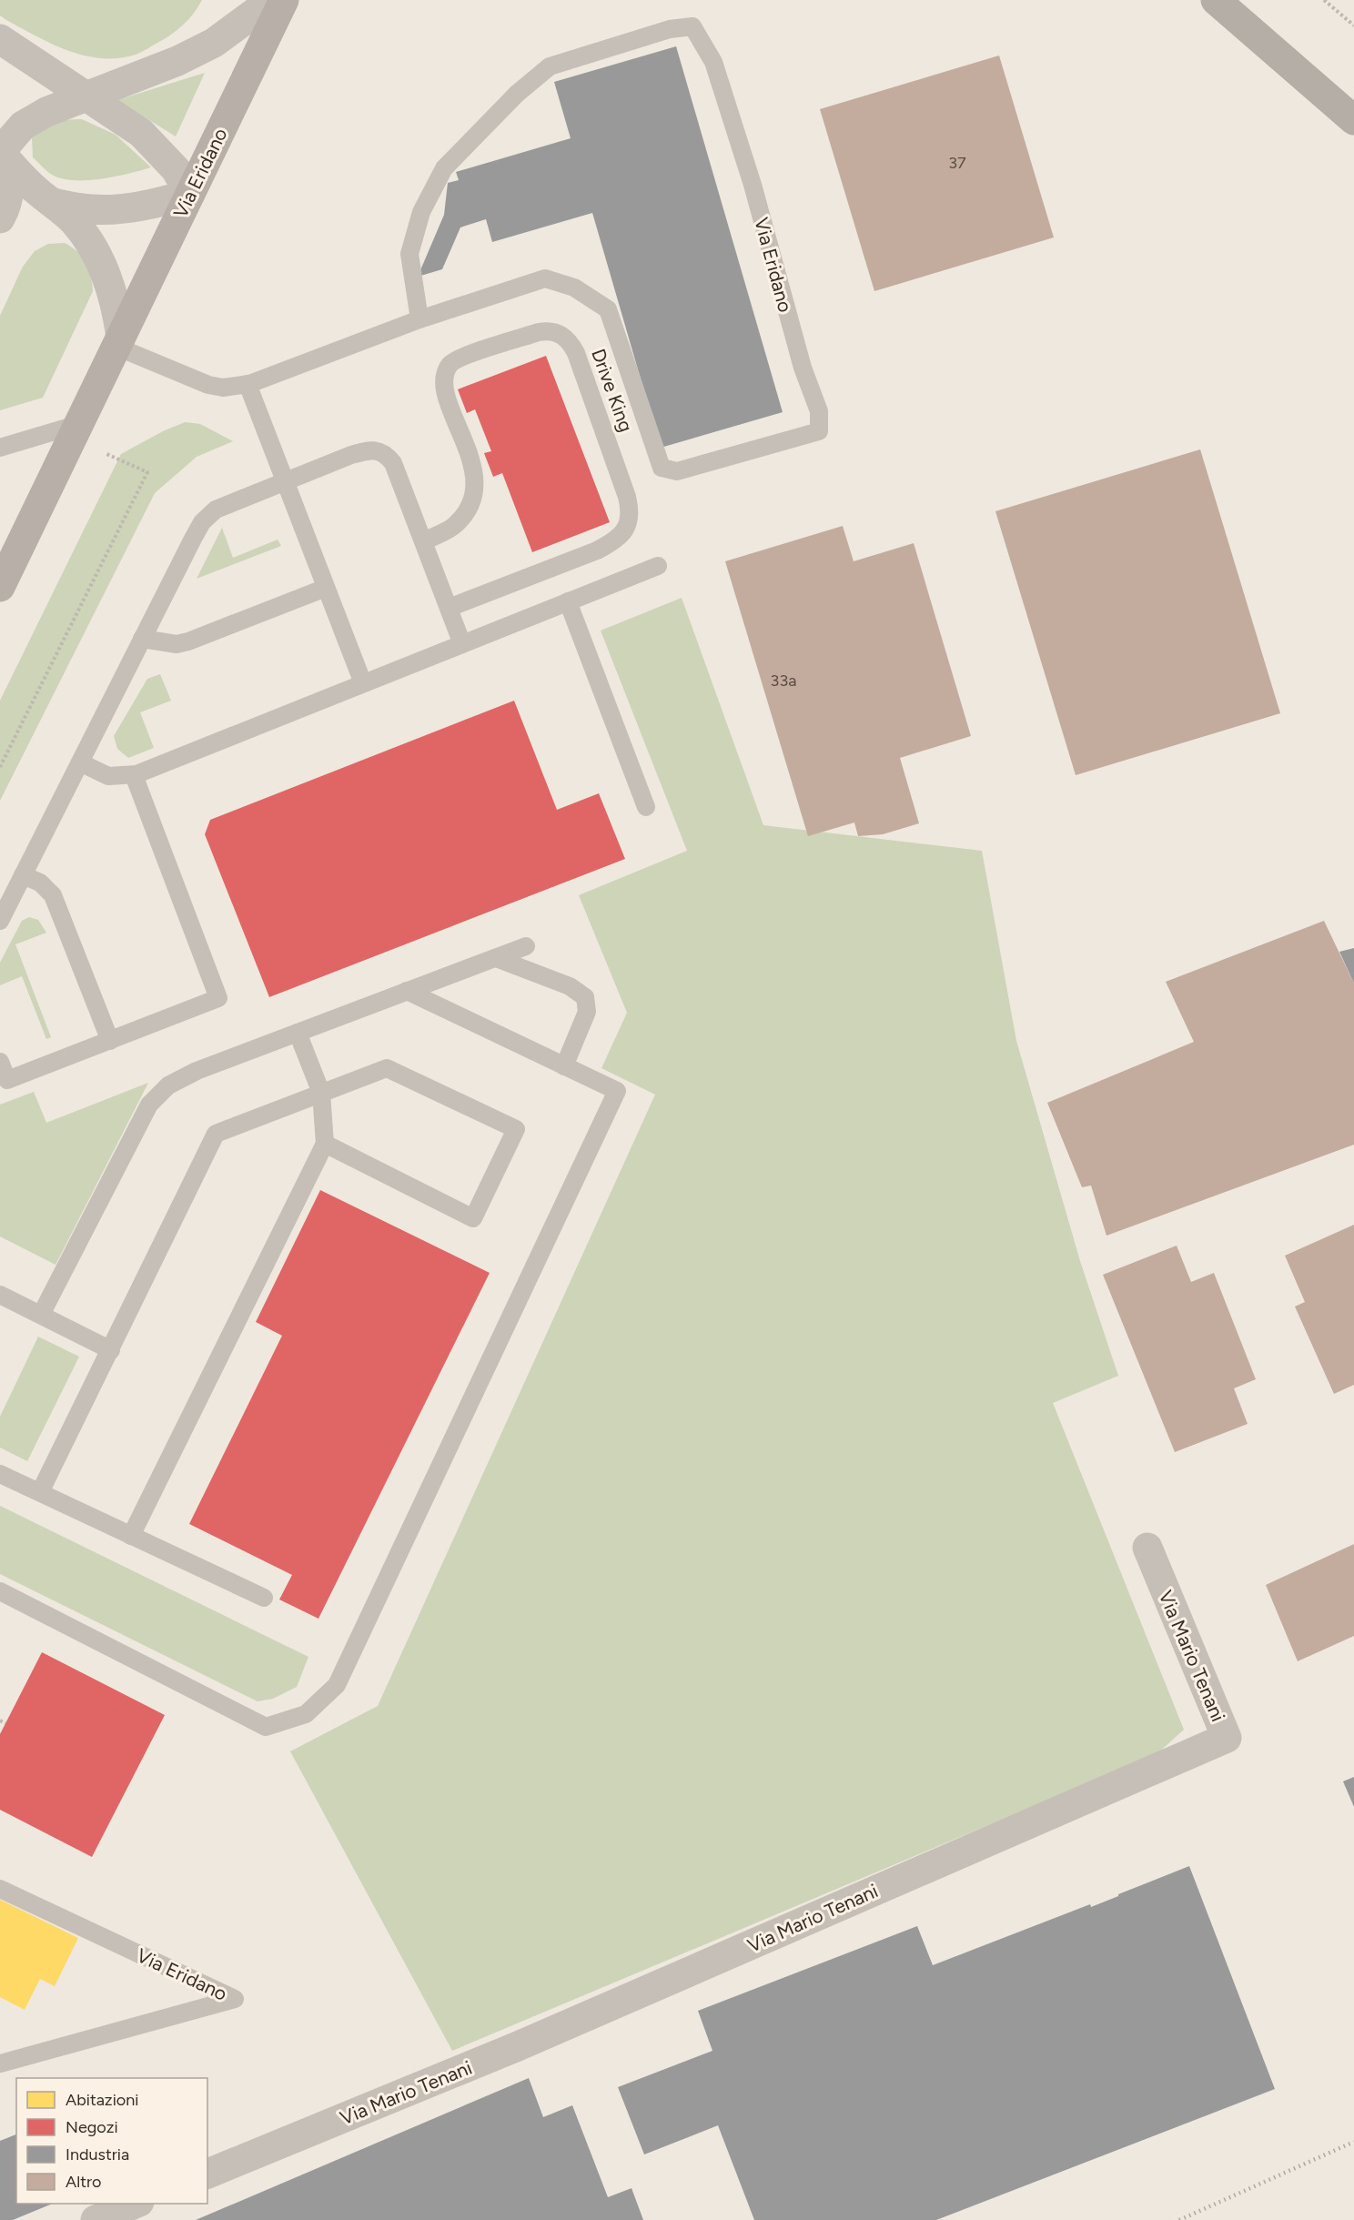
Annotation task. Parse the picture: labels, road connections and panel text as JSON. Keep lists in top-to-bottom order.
{
  "streets": {
    "main road": ["Via Eridano"],
    "street": ["Via Mario Tenani"],
    "lane": ["Drive King"]
  },
  "house_numbers": ["37", "33a"],
  "legend": [
    "Abitazioni",
    "Negozi",
    "Industria",
    "Altro"
  ]
}
